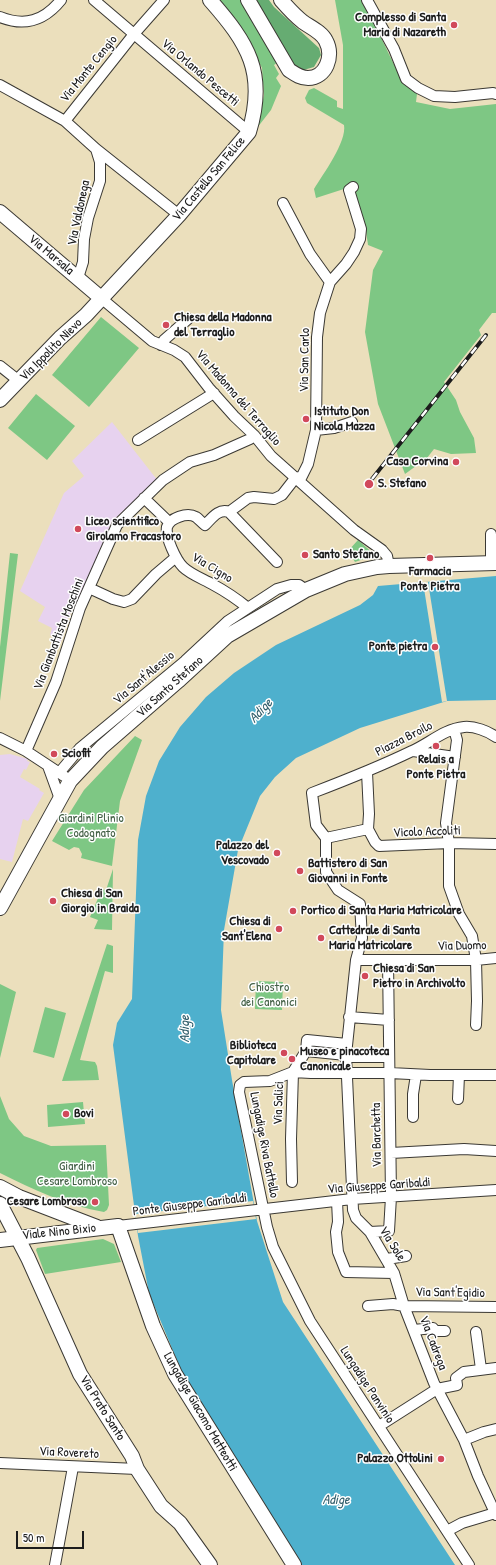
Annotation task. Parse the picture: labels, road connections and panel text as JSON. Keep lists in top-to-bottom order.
{
  "streets": {
    "street": [
      "Via Monte Cengio",
      "Via Orlando Pescetti",
      "Via Castello San Felice",
      "Via Valdonega",
      "Via Marsala",
      "Via Ippolito Nievo",
      "Via San Carlo",
      "Via Madonna del Terraglio",
      "Via Cigno",
      "Via Gianbattista Moschini",
      "Via Sant'Alessio",
      "Via Santo Stefano",
      "Piazza Broilo",
      "Vicolo Accoliti",
      "Via Duomo",
      "Via Salici",
      "Via Barchetta",
      "Lungadige Riva Battello",
      "Via Giuseppe Garibaldi",
      "Ponte Giuseppe Garibaldi",
      "Viale Nino Bixio",
      "Via Sole",
      "Via Sant'Egidio",
      "Via Cadrega",
      "Lungadige Panvinio",
      "Via Prato Santo",
      "Lungadige Giacomo Matteotti",
      "Via Rovereto"
    ]
  },
  "crossings": [
    ["Via Monte Cengio", "Via Orlando Pescetti"],
    ["Via Orlando Pescetti", "Via Castello San Felice"],
    ["Via Castello San Felice", "Via Marsala"],
    ["Via Castello San Felice", "Via Ippolito Nievo"],
    ["Via Castello San Felice", "Via Madonna del Terraglio"],
    ["Via Valdonega", "Via Marsala"],
    ["Via Marsala", "Via Ippolito Nievo"],
    ["Via Marsala", "Via Madonna del Terraglio"],
    ["Via Ippolito Nievo", "Via Madonna del Terraglio"],
    ["Via San Carlo", "Via Madonna del Terraglio"],
    ["Via Madonna del Terraglio", "Via Gianbattista Moschini"],
    ["Via Madonna del Terraglio", "Via Santo Stefano"],
    ["Via Cigno", "Via Sant'Alessio"],
    ["Via Sant'Alessio", "Via Santo Stefano"],
    ["Piazza Broilo", "Via Sole"],
    ["Via Duomo", "Via Barchetta"],
    ["Via Duomo", "Via Sole"],
    ["Via Salici", "Lungadige Riva Battello"],
    ["Via Barchetta", "Via Giuseppe Garibaldi"],
    ["Via Barchetta", "Via Sole"],
    ["Lungadige Riva Battello", "Via Giuseppe Garibaldi"],
    ["Lungadige Riva Battello", "Ponte Giuseppe Garibaldi"],
    ["Lungadige Riva Battello", "Lungadige Panvinio"],
    ["Via Giuseppe Garibaldi", "Ponte Giuseppe Garibaldi"],
    ["Via Giuseppe Garibaldi", "Via Sole"],
    ["Via Giuseppe Garibaldi", "Lungadige Panvinio"],
    ["Ponte Giuseppe Garibaldi", "Viale Nino Bixio"],
    ["Ponte Giuseppe Garibaldi", "Lungadige Panvinio"],
    ["Ponte Giuseppe Garibaldi", "Lungadige Giacomo Matteotti"],
    ["Viale Nino Bixio", "Via Prato Santo"],
    ["Viale Nino Bixio", "Lungadige Giacomo Matteotti"],
    ["Via Sole", "Via Sant'Egidio"],
    ["Via Sole", "Via Cadrega"],
    ["Via Sant'Egidio", "Via Cadrega"],
    ["Via Prato Santo", "Via Rovereto"]
  ],
  "water": ["Adige"],
  "parks": ["Giardini Plinio Codognato", "Chiostro dei Canonici", "Giardini Cesare Lombroso"],
  "places": [
    "Complesso di Santa Maria di Nazareth",
    "Chiesa della Madonna del Terraglio",
    "Istituto Don Nicola Mazza",
    "Casa Corvina",
    "S. Stefano",
    "Liceo scientifico Girolamo Fracastoro",
    "Santo Stefano",
    "Farmacia Ponte Pietra",
    "Ponte pietra",
    "Relais a Ponte Pietra",
    "Sciofit",
    "Palazzo del Vescovado",
    "Battistero di San Giovanni in Fonte",
    "Chiesa di San Giorgio in Braida",
    "Portico di Santa Maria Matricolare",
    "Chiesa di Sant'Elena",
    "Cattedrale di Santa Maria Matricolare",
    "Chiesa di San Pietro in Archivolto",
    "Biblioteca Capitolare",
    "Museo e pinacoteca Canonicale",
    "Bovi",
    "Cesare Lombroso",
    "Palazzo Ottolini"
  ],
  "scale_bar": "50 m"
}
